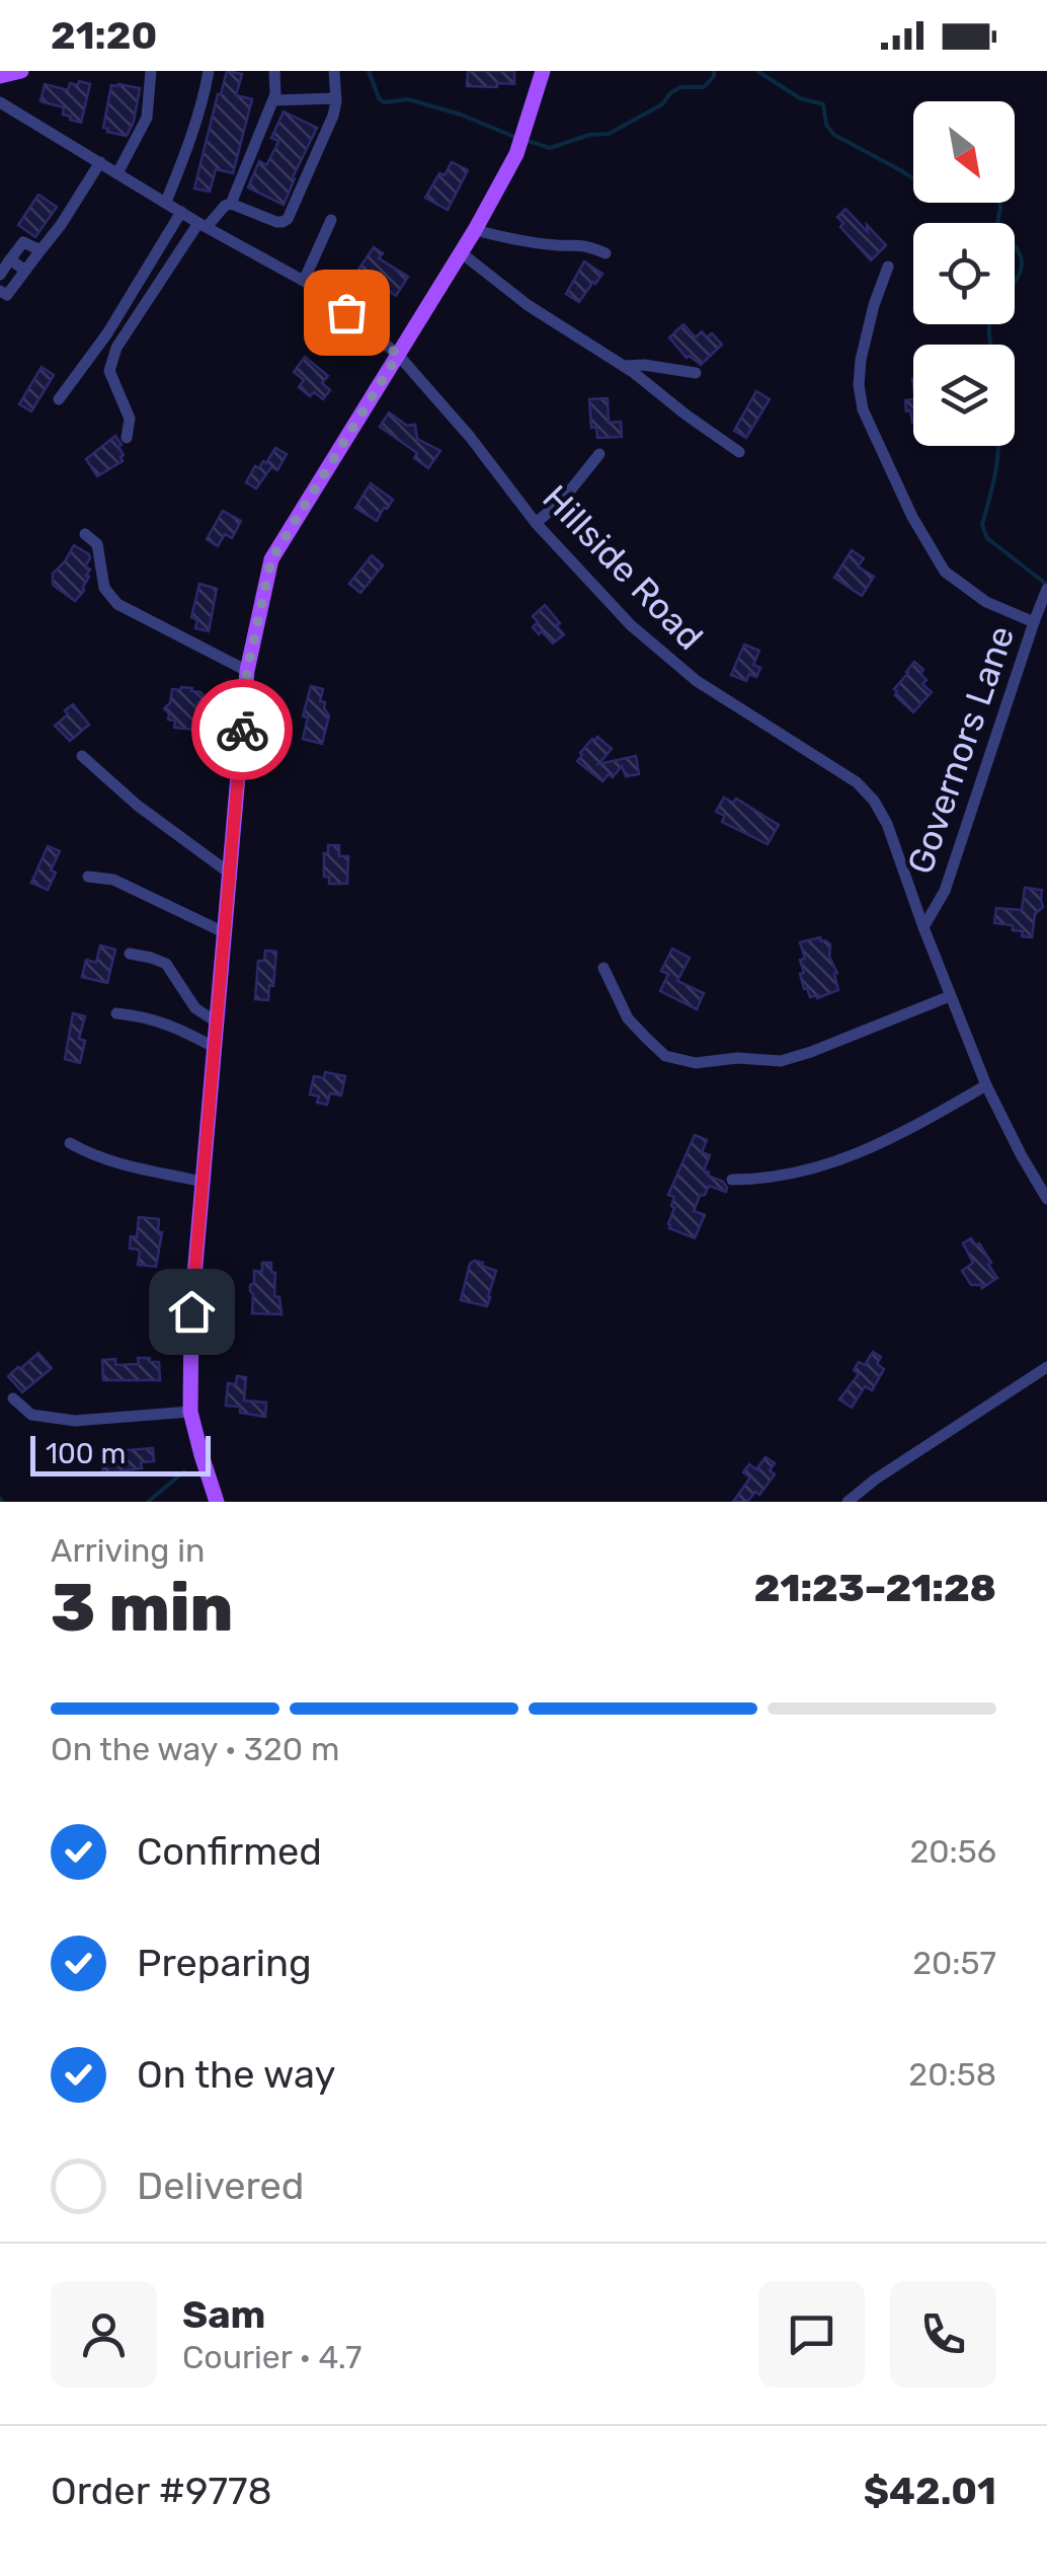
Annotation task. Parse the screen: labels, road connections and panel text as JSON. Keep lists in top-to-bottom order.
{
  "streets": {
    "street": ["Hillside Road", "Governors Lane"]
  },
  "crossings": [
    ["Hillside Road", "Governors Lane"]
  ],
  "scale_bar": "100 m",
  "north": "bottom right",
  "page": {
    "status": "21:20",
    "scale": "100 m",
    "heading": ["3 min", "Arriving in", "21:23–21:28"],
    "panel": [
      "Sam",
      "Courier · 4.7",
      "Order #9778",
      "$42.01"
    ],
    "bar": "On the way · 320 m",
    "list": [
      ["Confirmed", "20:56"],
      ["Preparing", "20:57"],
      ["On the way", "20:58"],
      "Delivered"
    ]
  }
}
